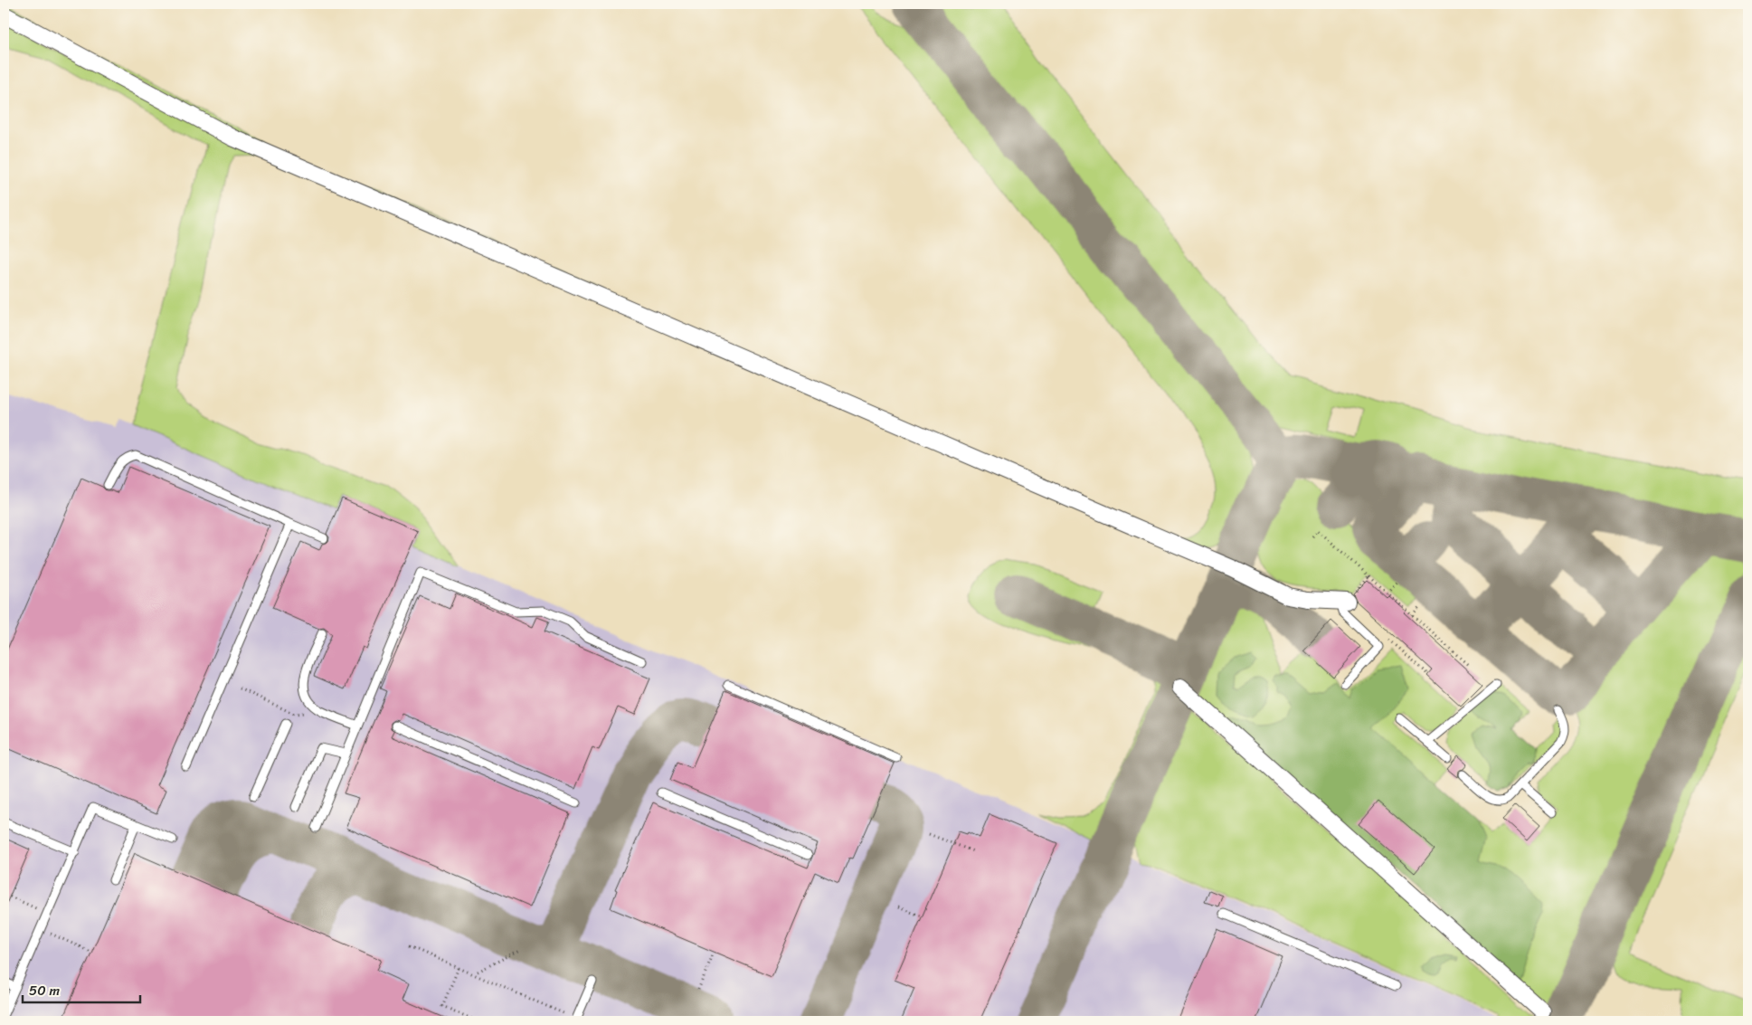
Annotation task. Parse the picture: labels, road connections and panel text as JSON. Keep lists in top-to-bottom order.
{
  "scale_bar": "50 m"
}
